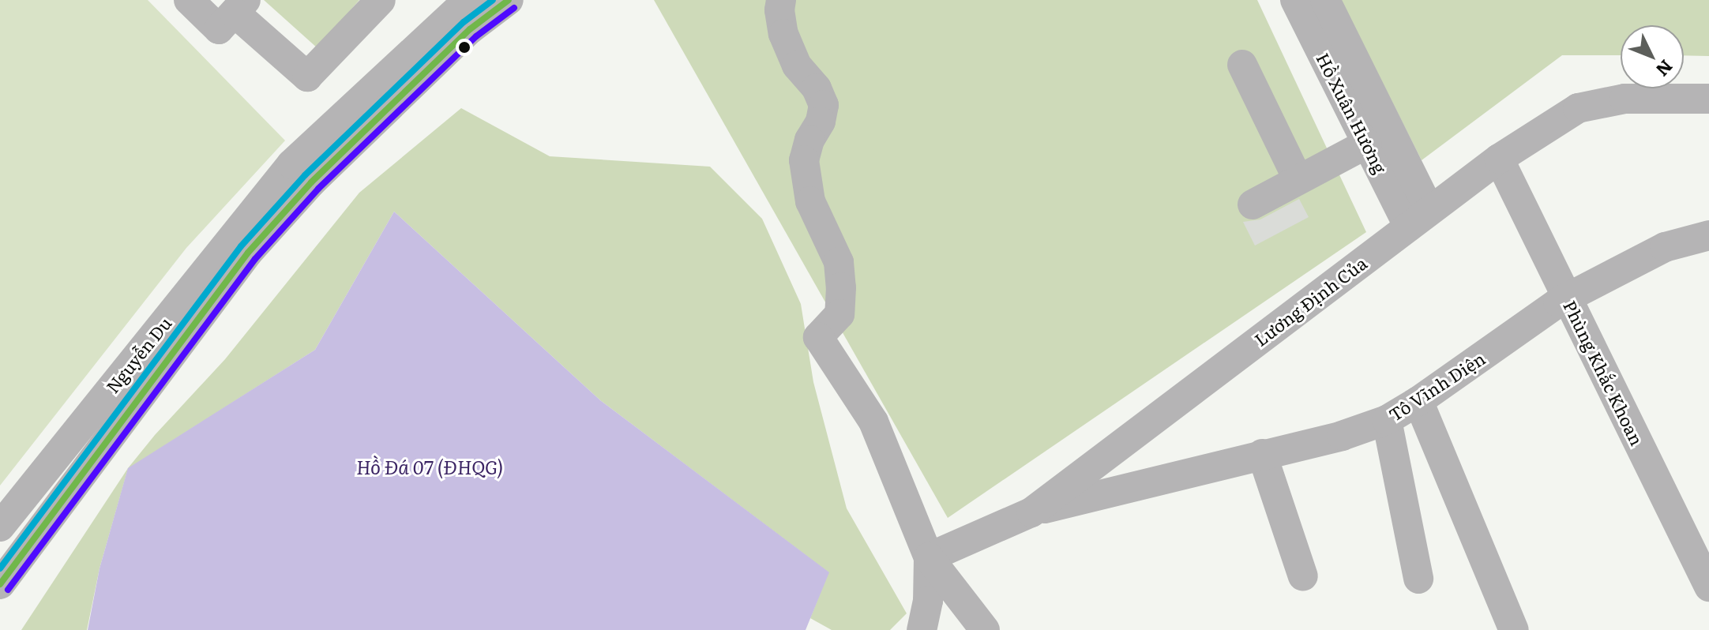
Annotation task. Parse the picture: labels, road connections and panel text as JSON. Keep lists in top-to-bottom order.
{
  "streets": {
    "street": [
      "Hồ Xuân Hương",
      "Lương Định Của",
      "Nguyễn Du",
      "Phùng Khắc Khoan",
      "Tô Vĩnh Diện"
    ]
  },
  "crossings": [
    ["Hồ Xuân Hương", "Lương Định Của"],
    ["Lương Định Của", "Phùng Khắc Khoan"],
    ["Lương Định Của", "Tô Vĩnh Diện"],
    ["Phùng Khắc Khoan", "Tô Vĩnh Diện"]
  ],
  "water": ["Hồ Đá 07 (ĐHQG)"],
  "north": "bottom right"
}
